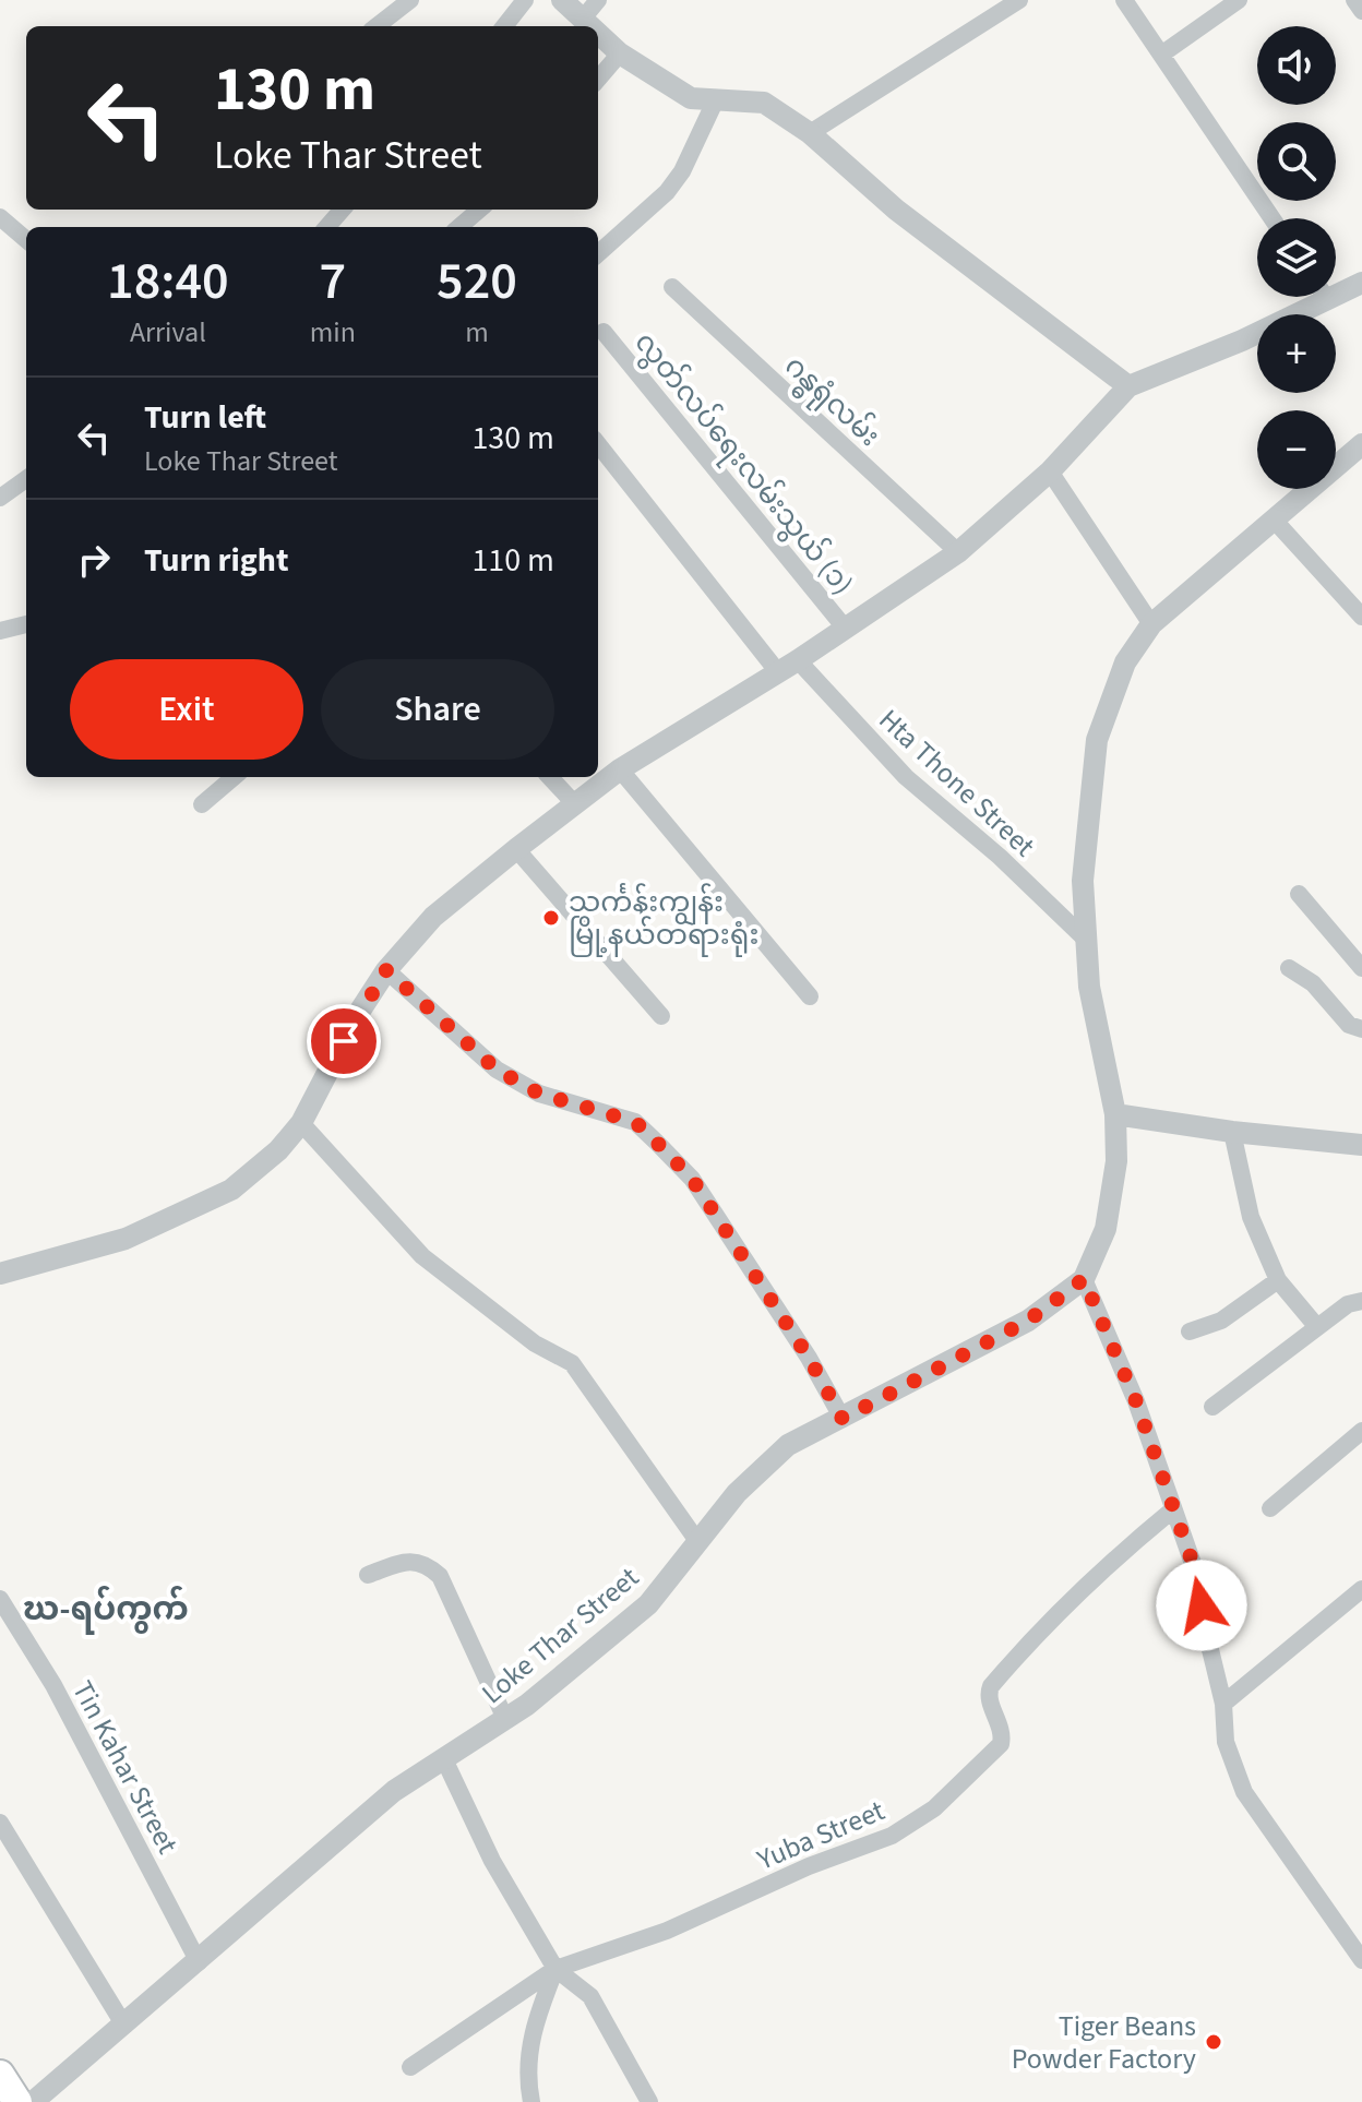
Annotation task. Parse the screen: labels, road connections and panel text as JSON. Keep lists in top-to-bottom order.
{
  "streets": {
    "street": [
      "ဂန္ဓရုံလမ်း",
      "လွတ်လပ်ရေးလမ်းသွယ် (၁)",
      "Hta Thone Street",
      "Loke Thar Street",
      "Tin Kahar Street",
      "Yuba Street"
    ]
  },
  "crossings": [
    ["Hta Thone Street", "Loke Thar Street"],
    ["Loke Thar Street", "Tin Kahar Street"]
  ],
  "districts": ["ဃ-ရပ်ကွက်"],
  "places": ["သင်္ကန်းကျွန်း မြို့နယ်တရားရုံး", "Tiger Beans Powder Factory"],
  "page": {
    "map_buttons": ["+", "−"],
    "turn": ["130 m", "Loke Thar Street"],
    "eta": [
      "18:40",
      "Arrival",
      "7",
      "min",
      "520",
      "m"
    ],
    "list": [
      {
        "name": "Turn left",
        "note": "Loke Thar Street",
        "value": "130 m"
      },
      {
        "name": "Turn right",
        "value": "110 m"
      }
    ],
    "buttons": ["Exit", "Share"]
  }
}
